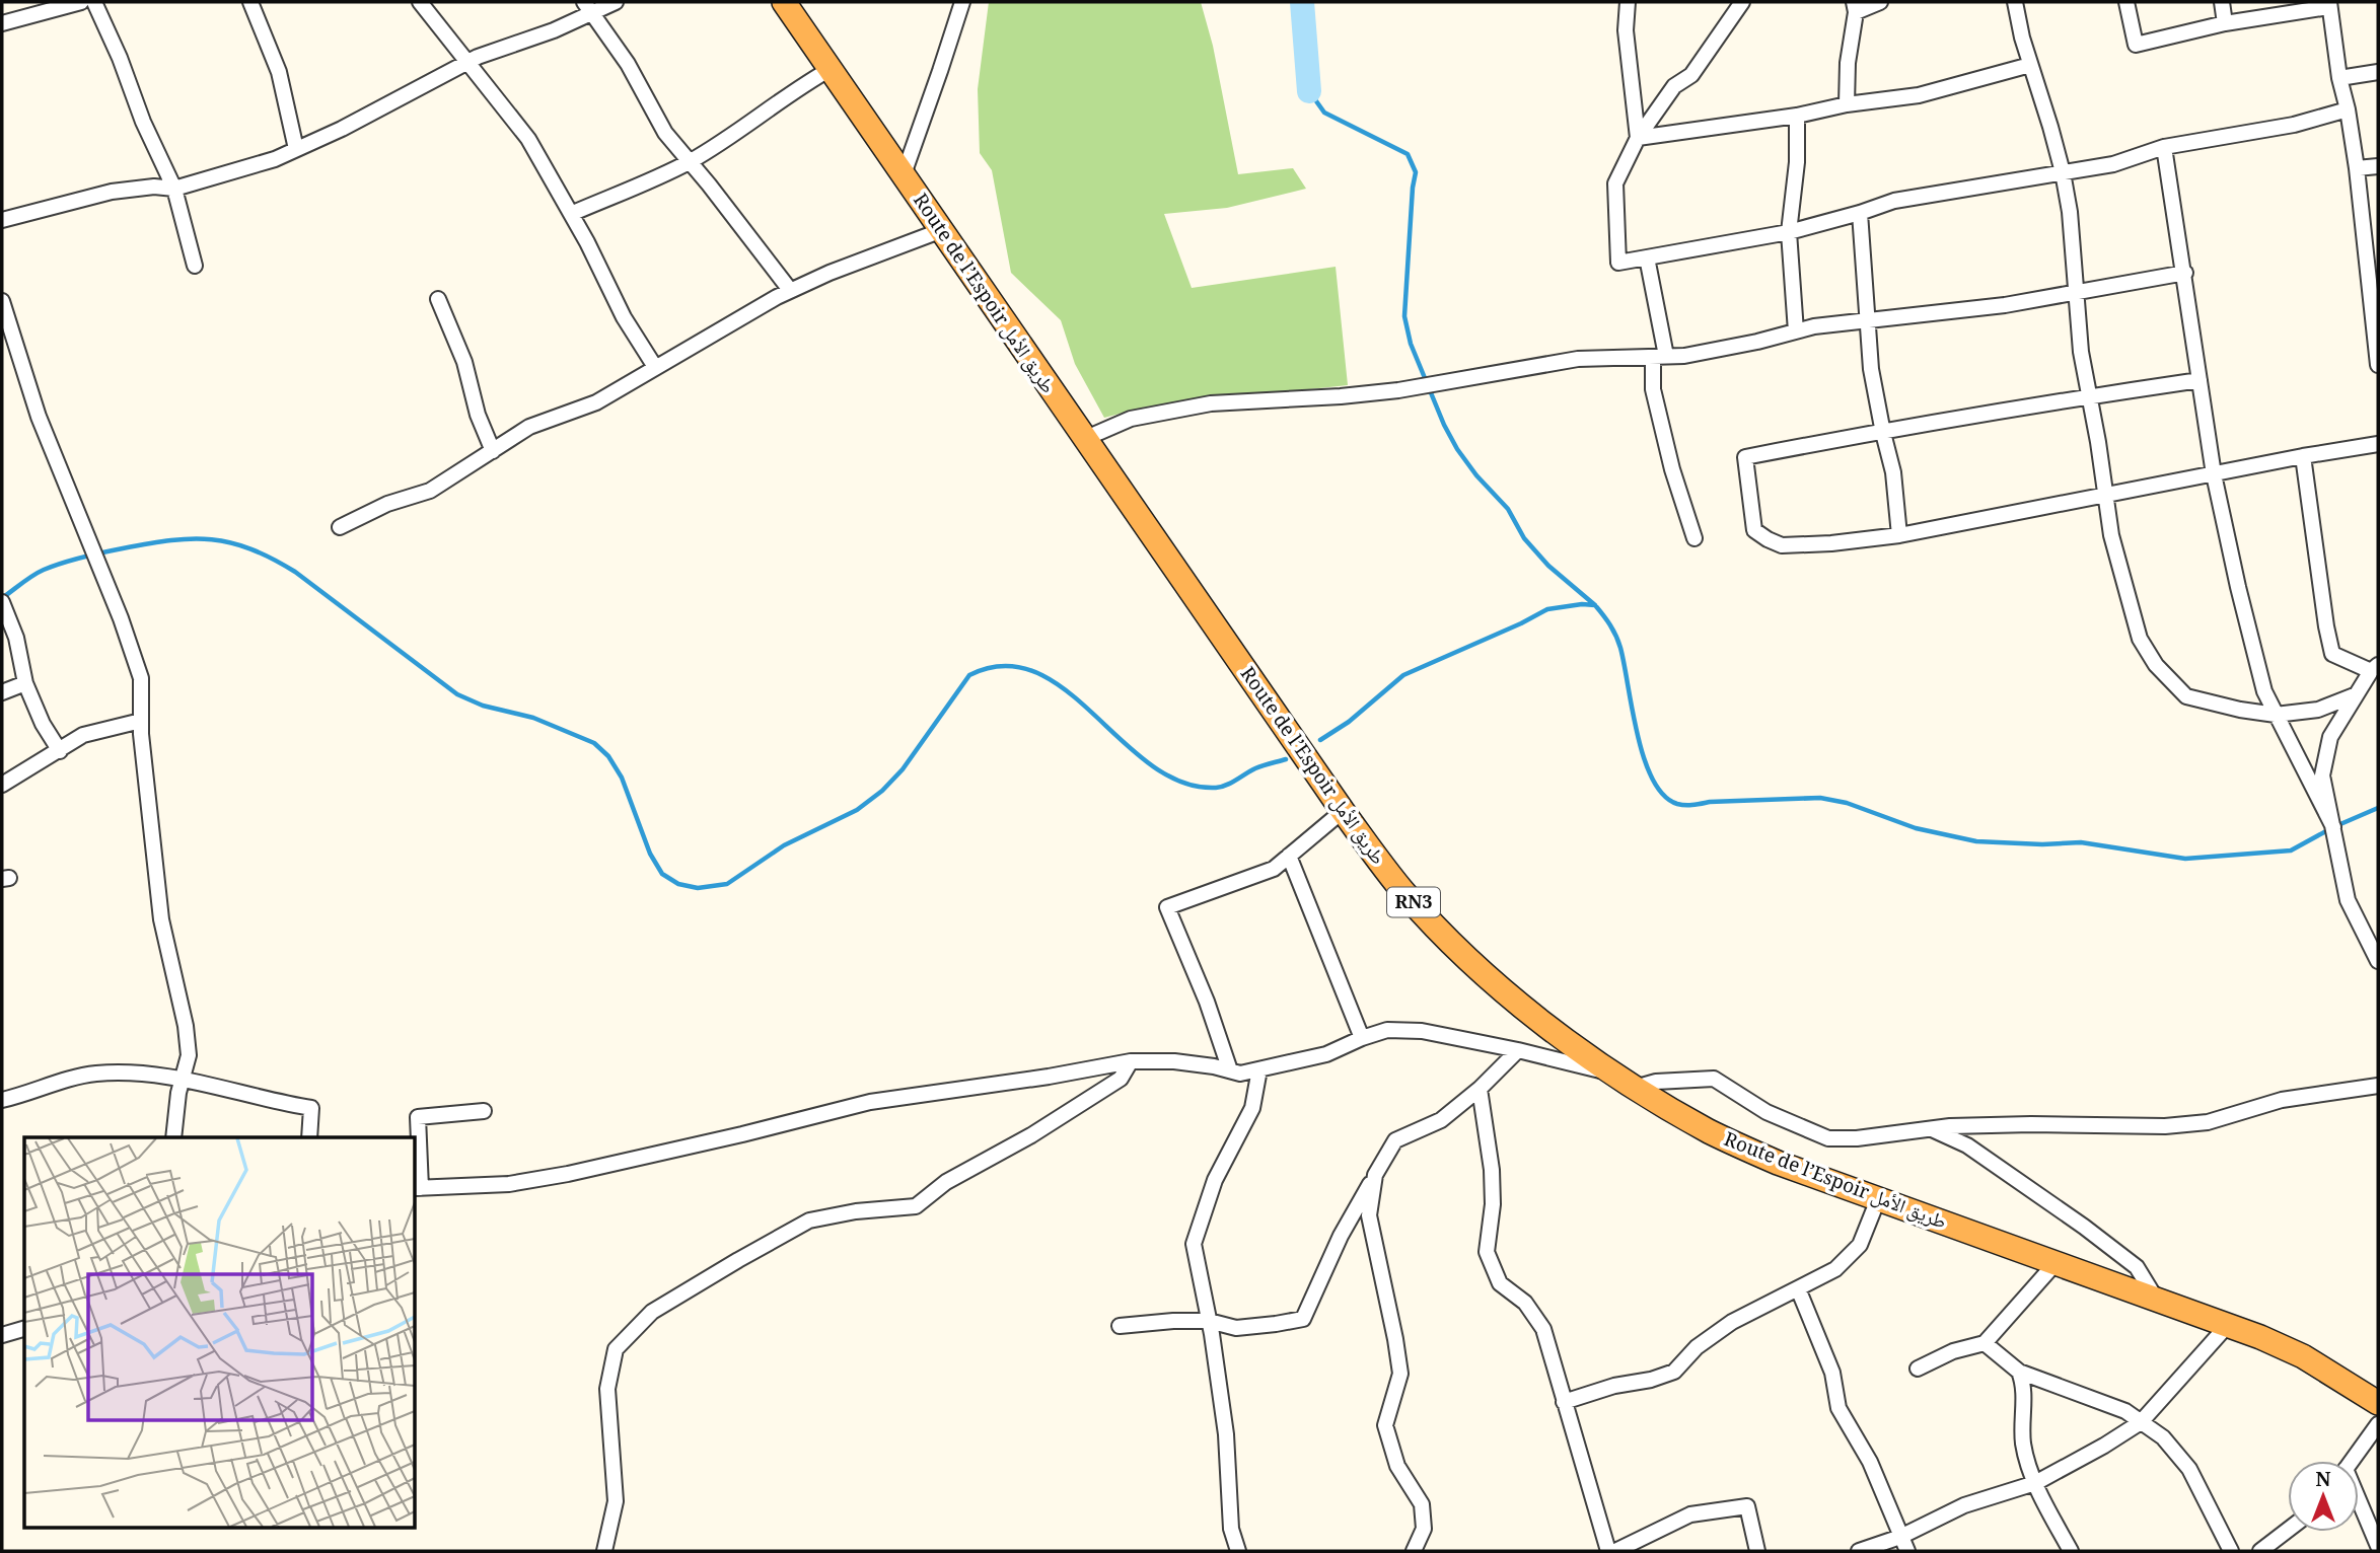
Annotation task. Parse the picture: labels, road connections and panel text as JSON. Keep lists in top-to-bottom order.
{
  "streets": {
    "highway": ["Route de l’Espoir طريق الأمل", "RN3"]
  },
  "north": "top"
}
